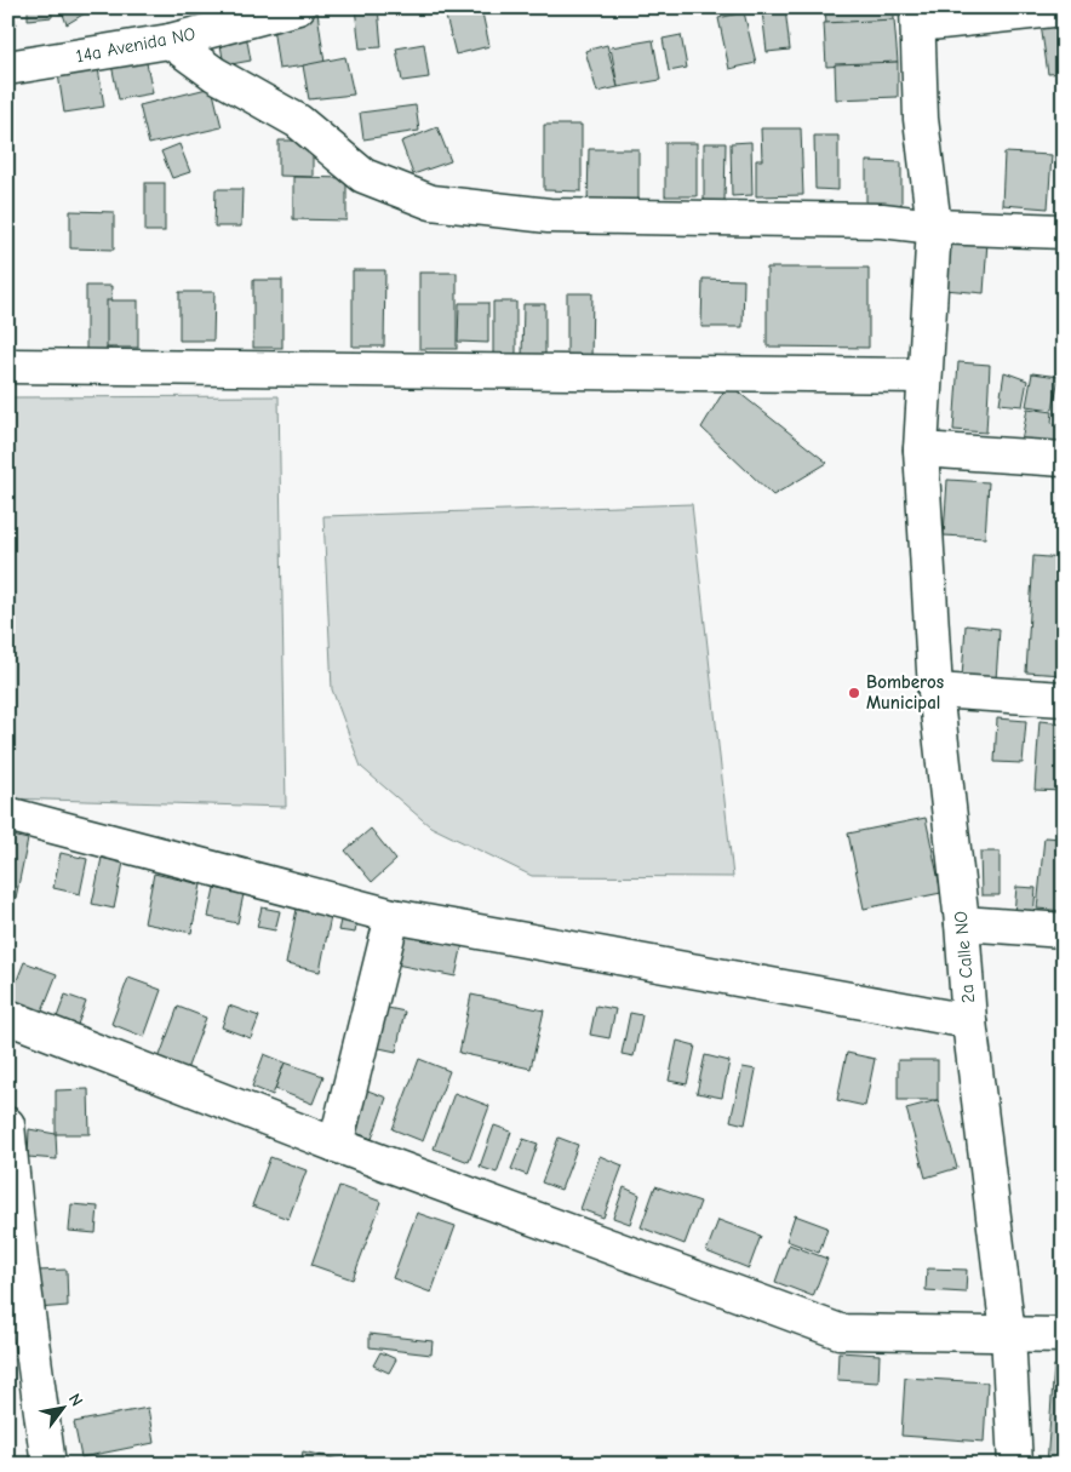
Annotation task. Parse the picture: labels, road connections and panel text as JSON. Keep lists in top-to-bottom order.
{
  "streets": {
    "street": ["14a Avenida NO", "2a Calle NO"]
  },
  "places": ["Bomberos Municipal"],
  "north": "top right"
}
